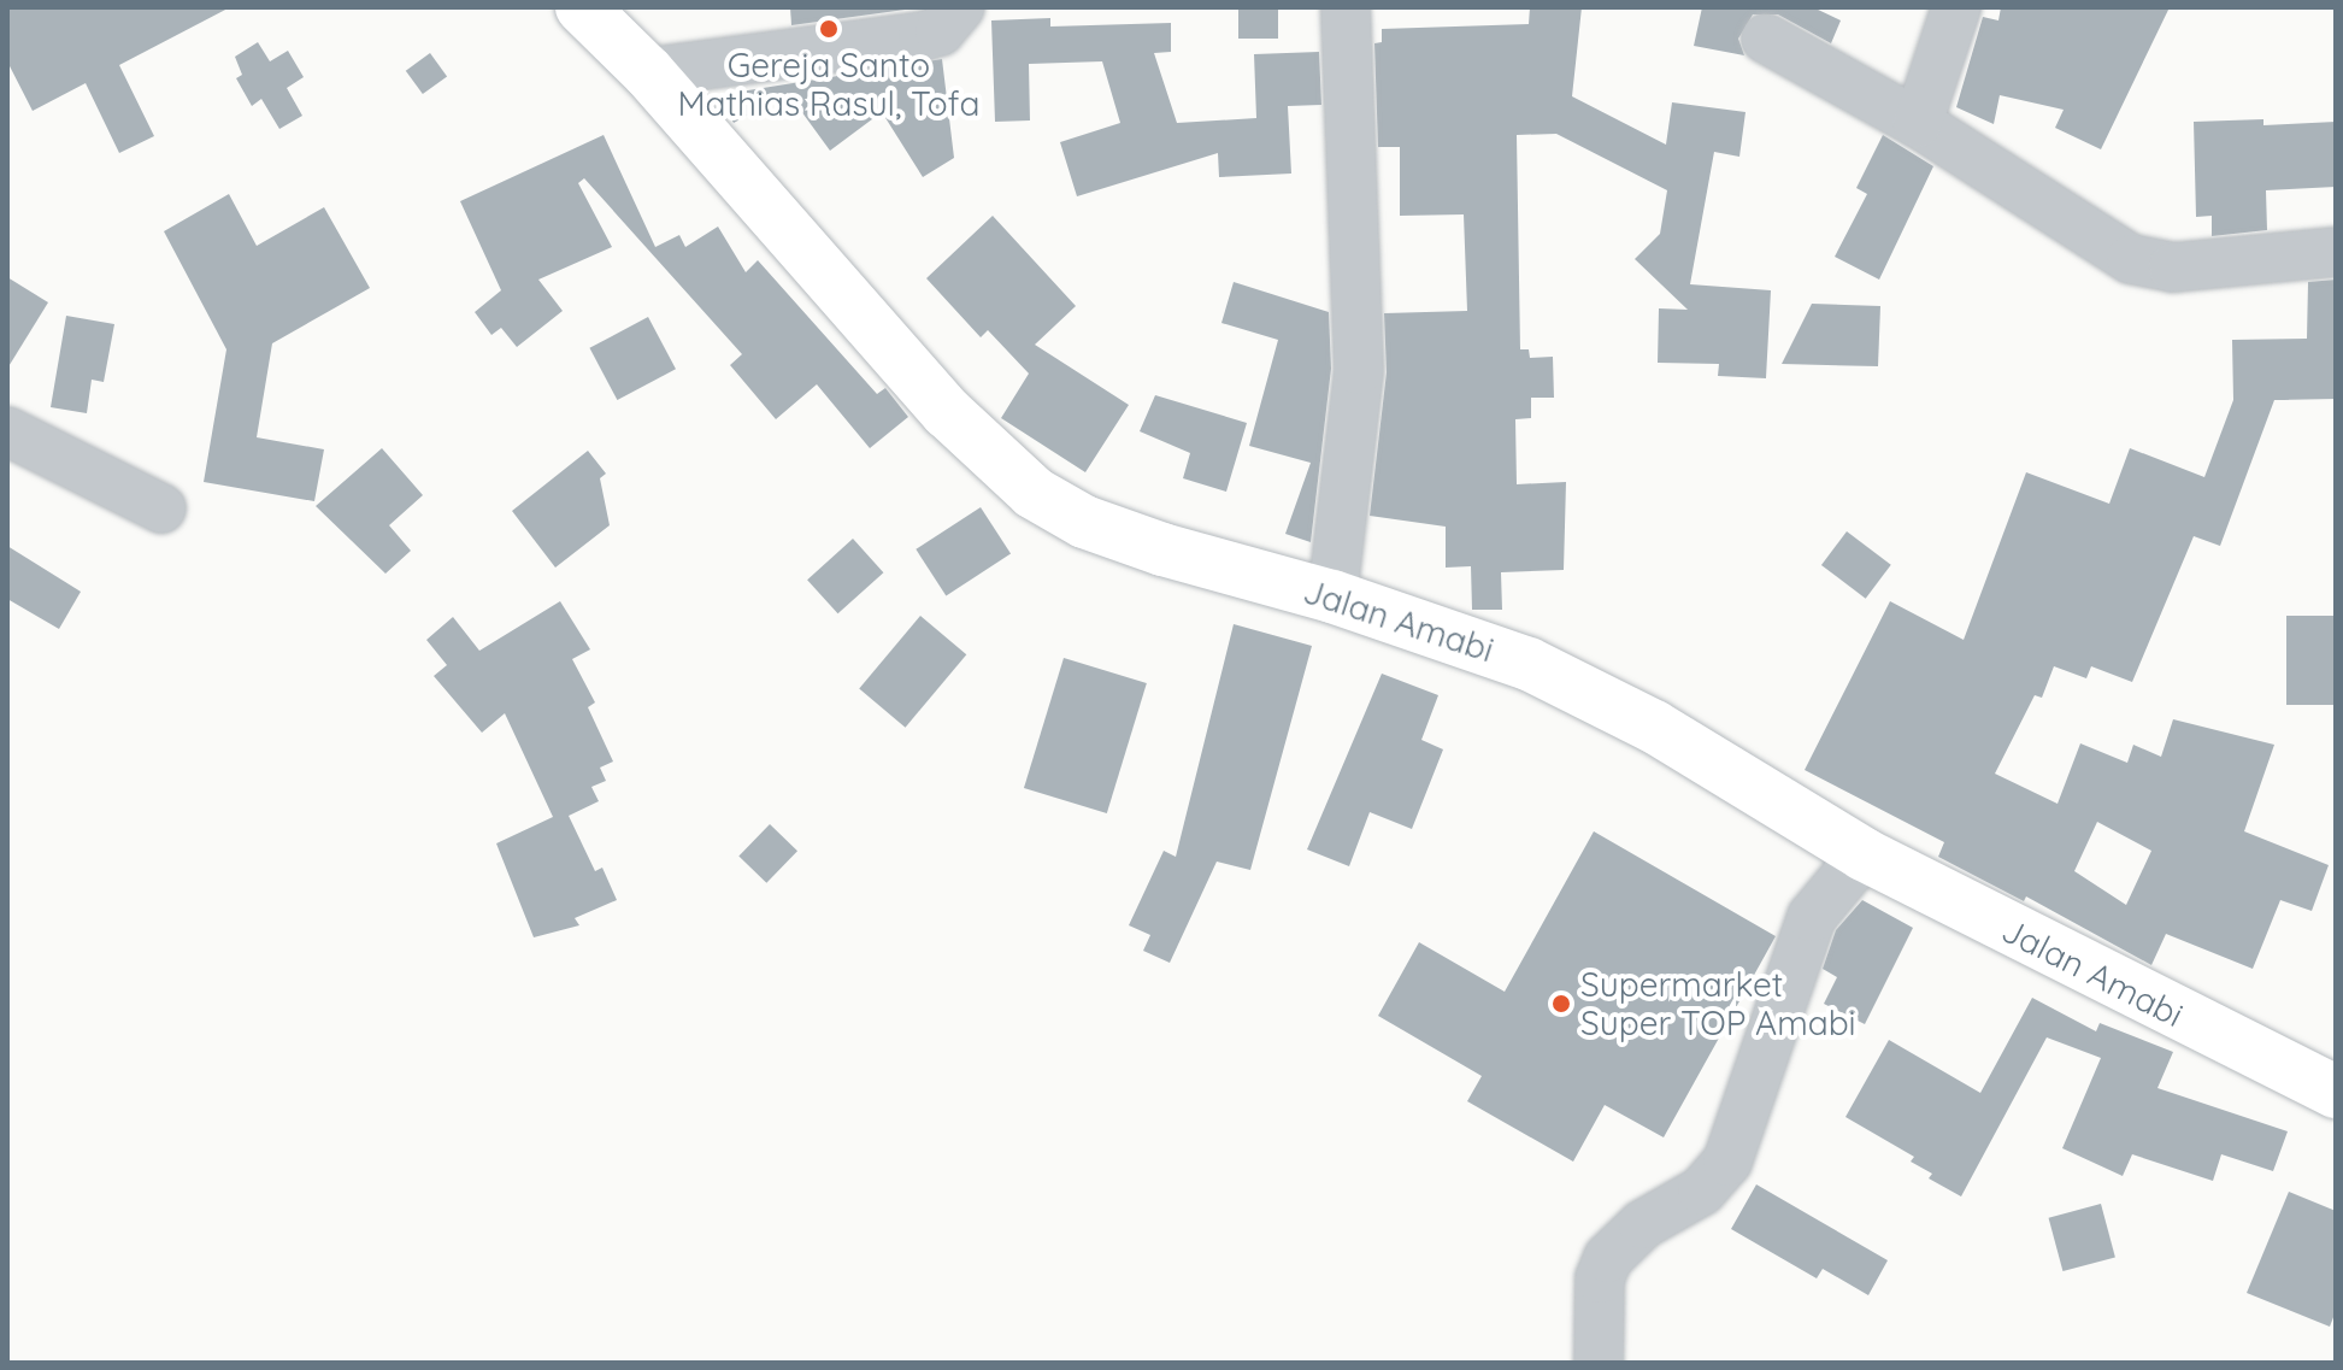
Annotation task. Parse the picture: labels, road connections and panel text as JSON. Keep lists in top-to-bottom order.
{
  "streets": {
    "main road": ["Jalan Amabi"]
  },
  "places": ["Gereja Santo Mathias Rasul, Tofa", "Supermarket Super TOP Amabi"]
}
